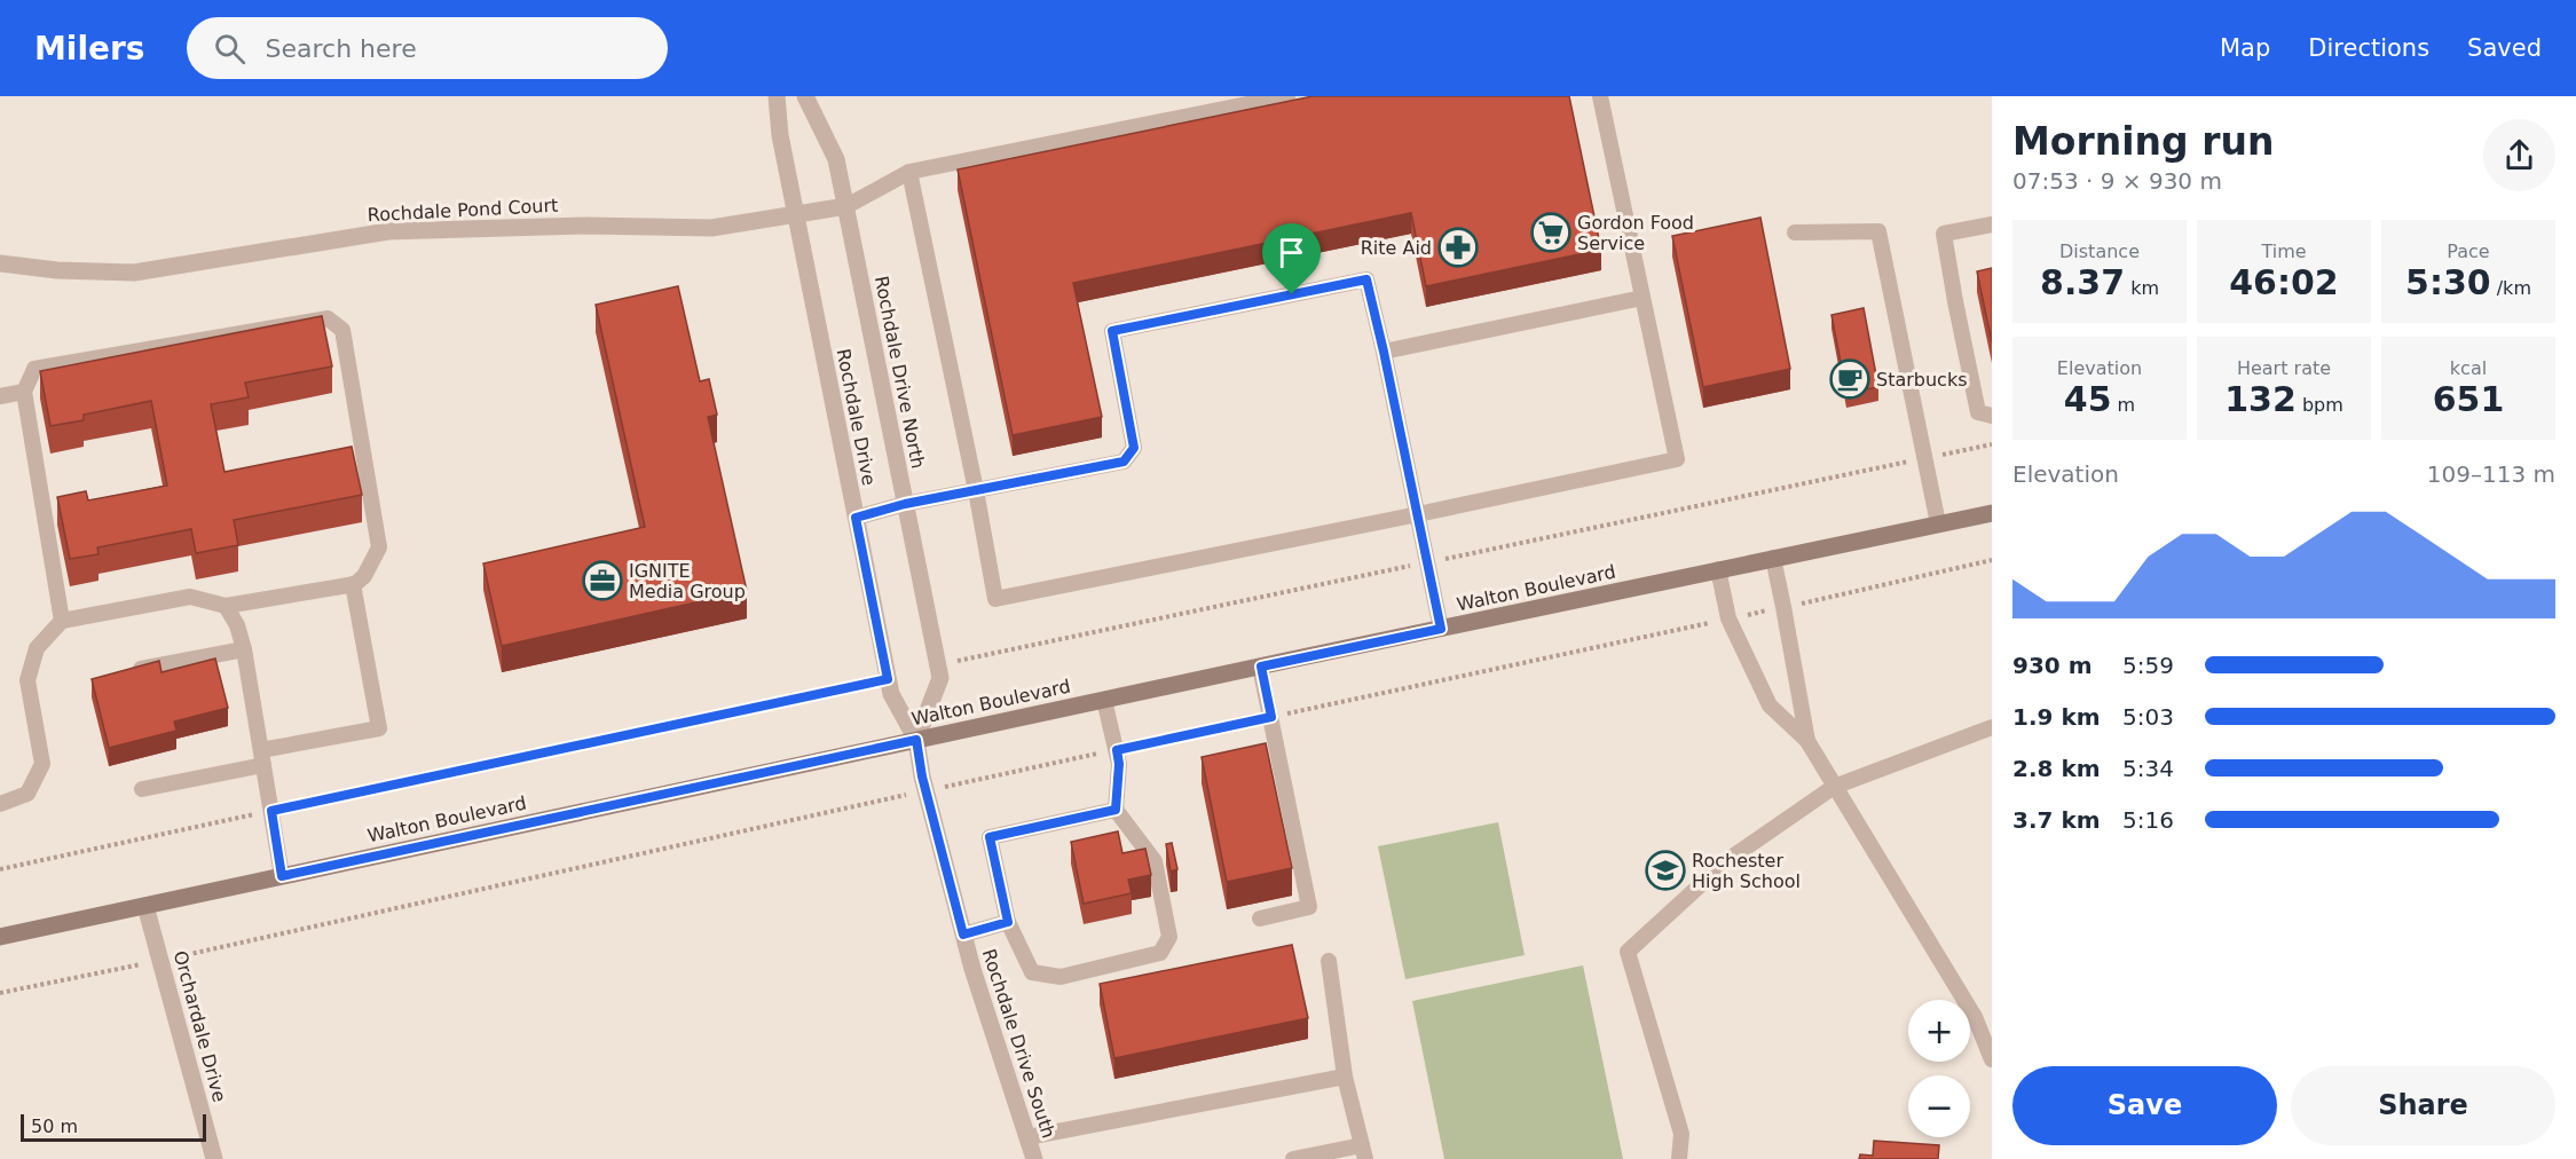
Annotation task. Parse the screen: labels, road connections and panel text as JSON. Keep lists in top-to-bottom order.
{
  "streets": {
    "main road": ["Walton Boulevard"],
    "street": [
      "Rochdale Pond Court",
      "Rochdale Drive North",
      "Rochdale Drive",
      "Orchardale Drive",
      "Rochdale Drive South"
    ]
  },
  "crossings": [
    ["Rochdale Pond Court", "Rochdale Drive North"],
    ["Rochdale Pond Court", "Rochdale Drive"],
    ["Rochdale Drive North", "Rochdale Drive"],
    ["Rochdale Drive North", "Walton Boulevard"],
    ["Rochdale Drive North", "Rochdale Drive South"],
    ["Rochdale Drive", "Walton Boulevard"],
    ["Rochdale Drive", "Rochdale Drive South"],
    ["Walton Boulevard", "Orchardale Drive"],
    ["Walton Boulevard", "Rochdale Drive South"]
  ],
  "places": {
    "supermarket": ["Gordon Food Service"],
    "pharmacy": ["Rite Aid"],
    "cafe": ["Starbucks"],
    "office": ["IGNITE Media Group"],
    "school or university": ["Rochester High School"]
  },
  "scale_bar": "50 m",
  "page": {
    "header": "Milers",
    "search": "Search here",
    "nav": ["Map", "Directions", "Saved"],
    "heading": ["Morning run", "07:53 · 9 × 930 m"],
    "stats": [
      ["Distance", "8.37 km"],
      ["Time", "46:02"],
      ["Pace", "5:30 /km"],
      ["Elevation", "45 m"],
      ["Heart rate", "132 bpm"],
      ["kcal", "651"]
    ],
    "chart": ["Elevation", "109–113 m"],
    "list": [
      {
        "name": "930 m",
        "note": "5:59"
      },
      {
        "name": "1.9 km",
        "note": "5:03"
      },
      {
        "name": "2.8 km",
        "note": "5:34"
      },
      {
        "name": "3.7 km",
        "note": "5:16"
      }
    ],
    "map_buttons": ["+", "−"],
    "buttons": ["Save", "Share"],
    "scale": "50 m"
  }
}
